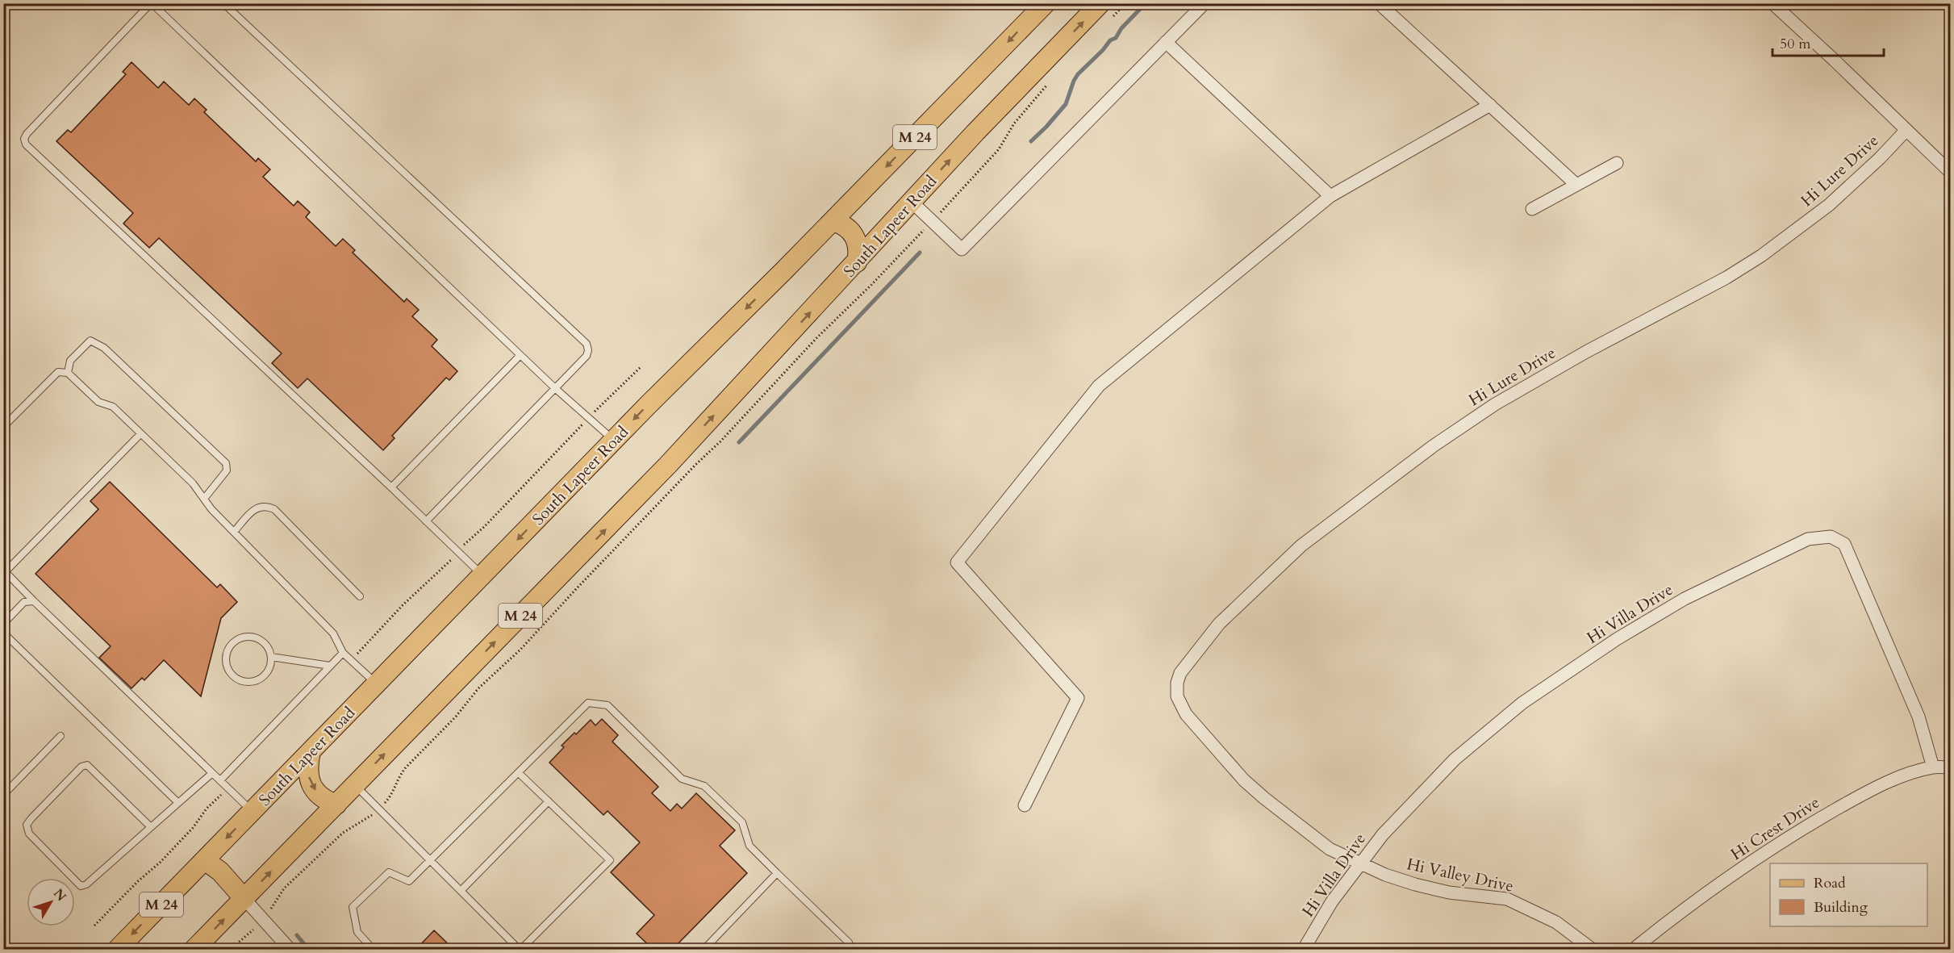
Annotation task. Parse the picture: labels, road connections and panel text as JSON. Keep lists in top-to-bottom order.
{
  "streets": {
    "main road": ["M 24", "South Lapeer Road"],
    "street": [
      "Hi Lure Drive",
      "Hi Villa Drive",
      "Hi Crest Drive",
      "Hi Valley Drive"
    ]
  },
  "crossings": [
    ["Hi Lure Drive", "Hi Valley Drive"],
    ["Hi Villa Drive", "Hi Crest Drive"],
    ["Hi Villa Drive", "Hi Valley Drive"]
  ],
  "legend": ["Road", "Building"],
  "scale_bar": "50 m",
  "north": "top right"
}
